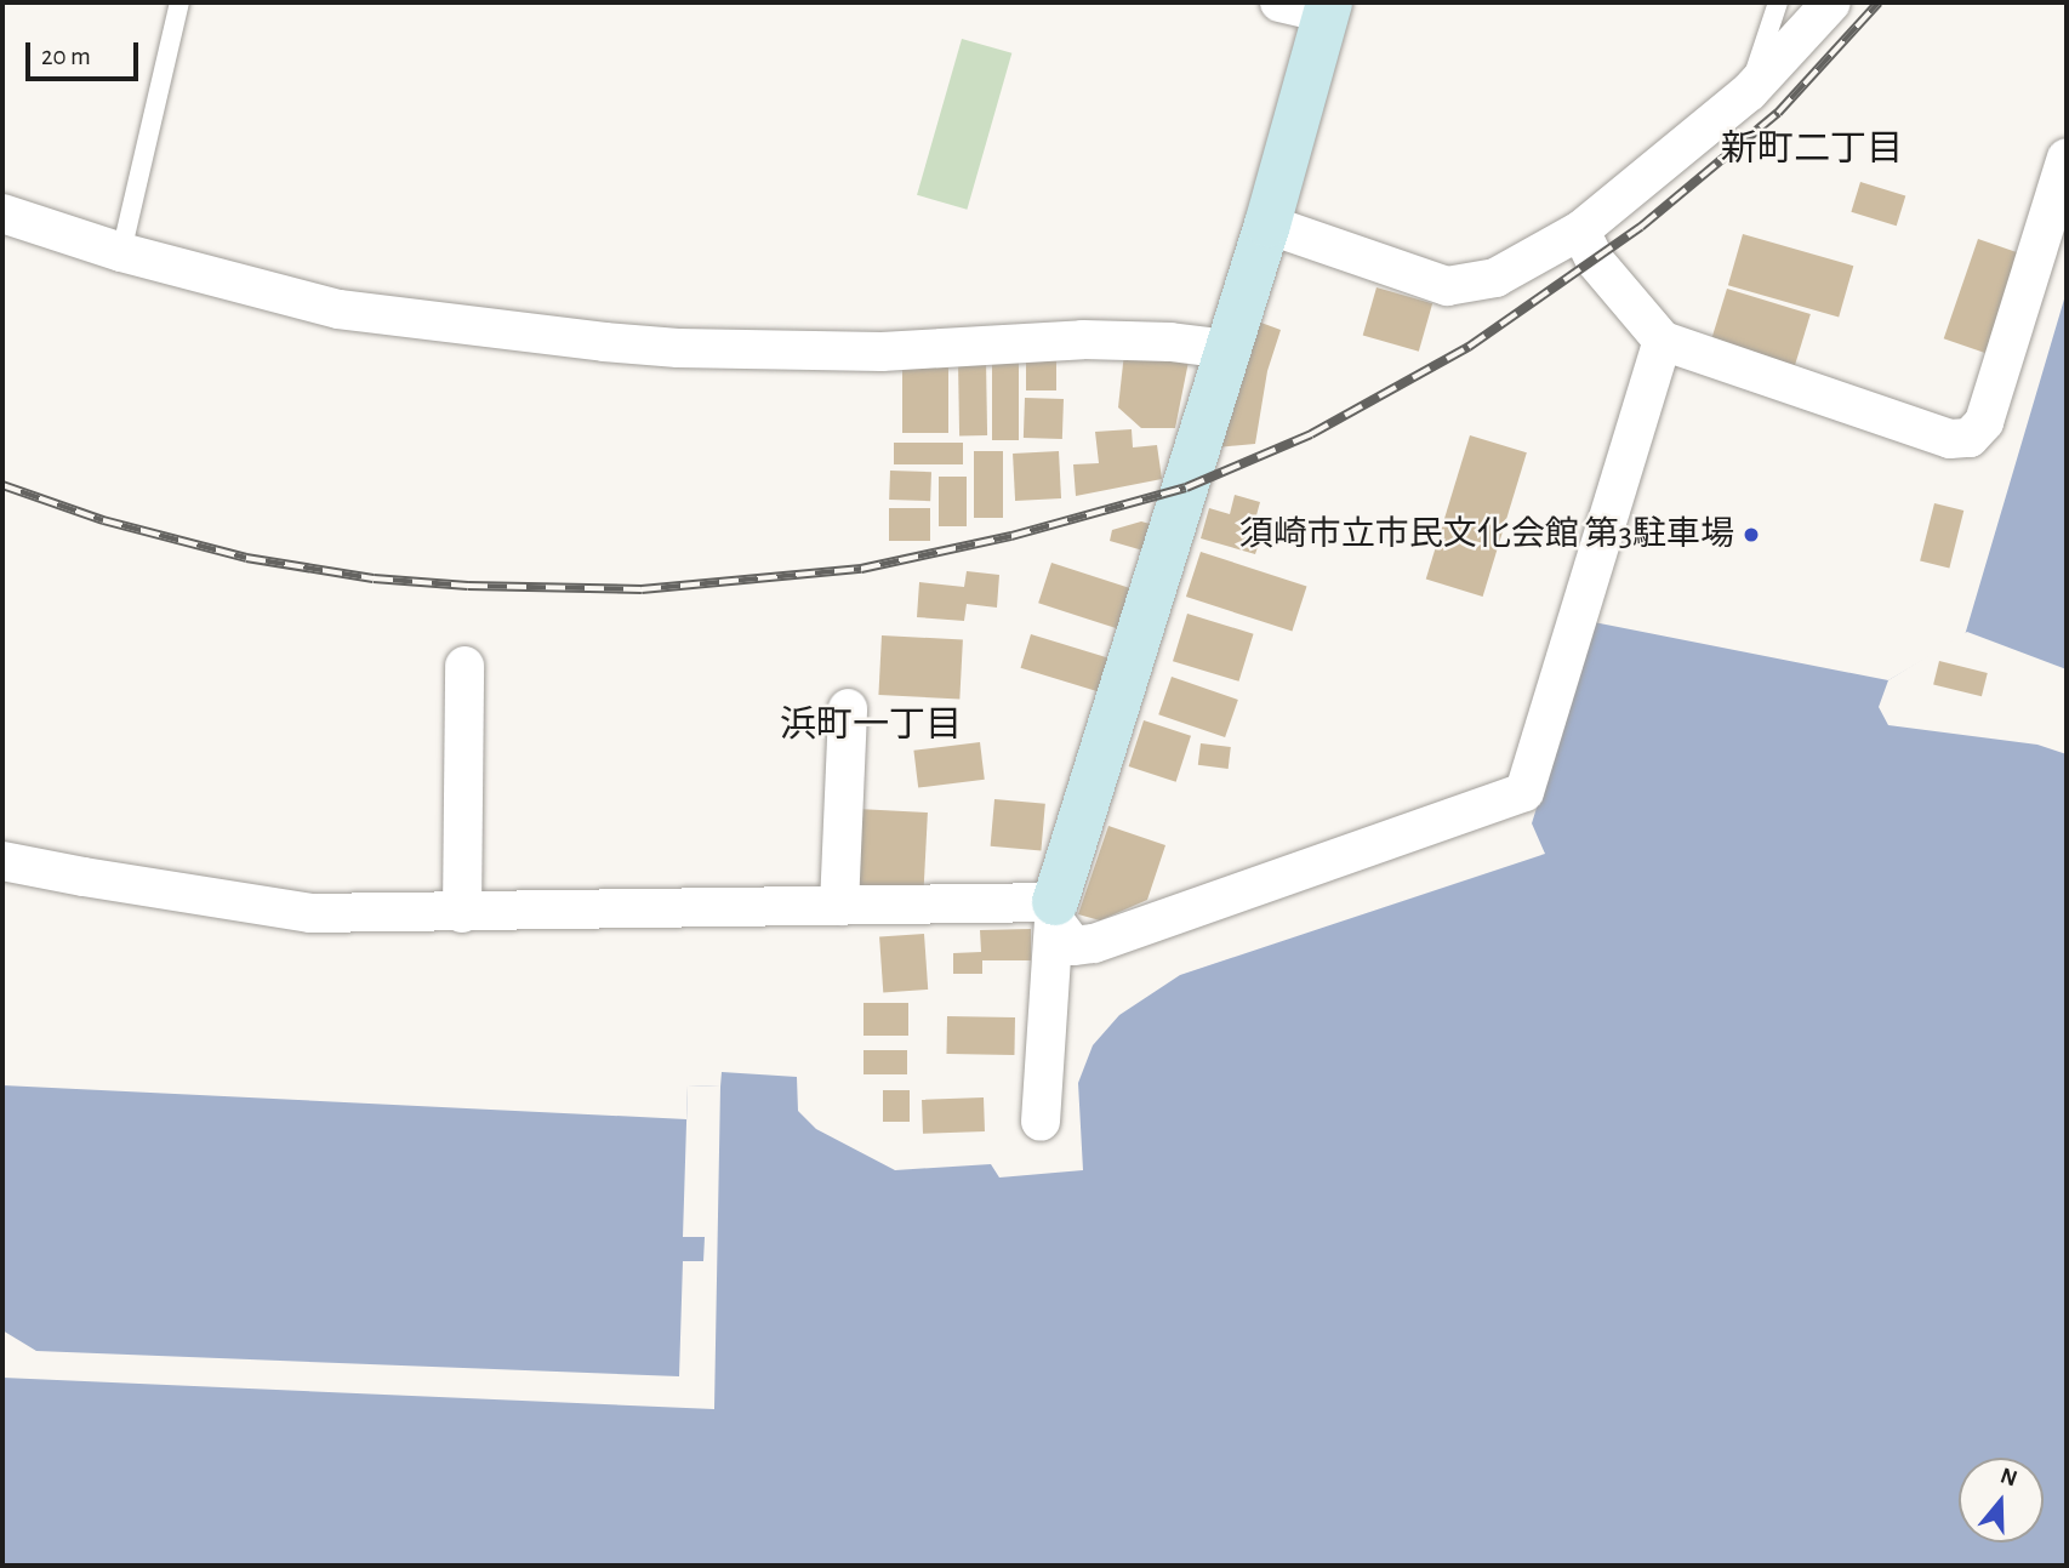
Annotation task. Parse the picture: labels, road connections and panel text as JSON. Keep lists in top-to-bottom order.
{
  "districts": ["新町二丁目", "浜町一丁目"],
  "places": ["須崎市立市民文化会館 第3駐車場"],
  "scale_bar": "20 m",
  "north": "top"
}
